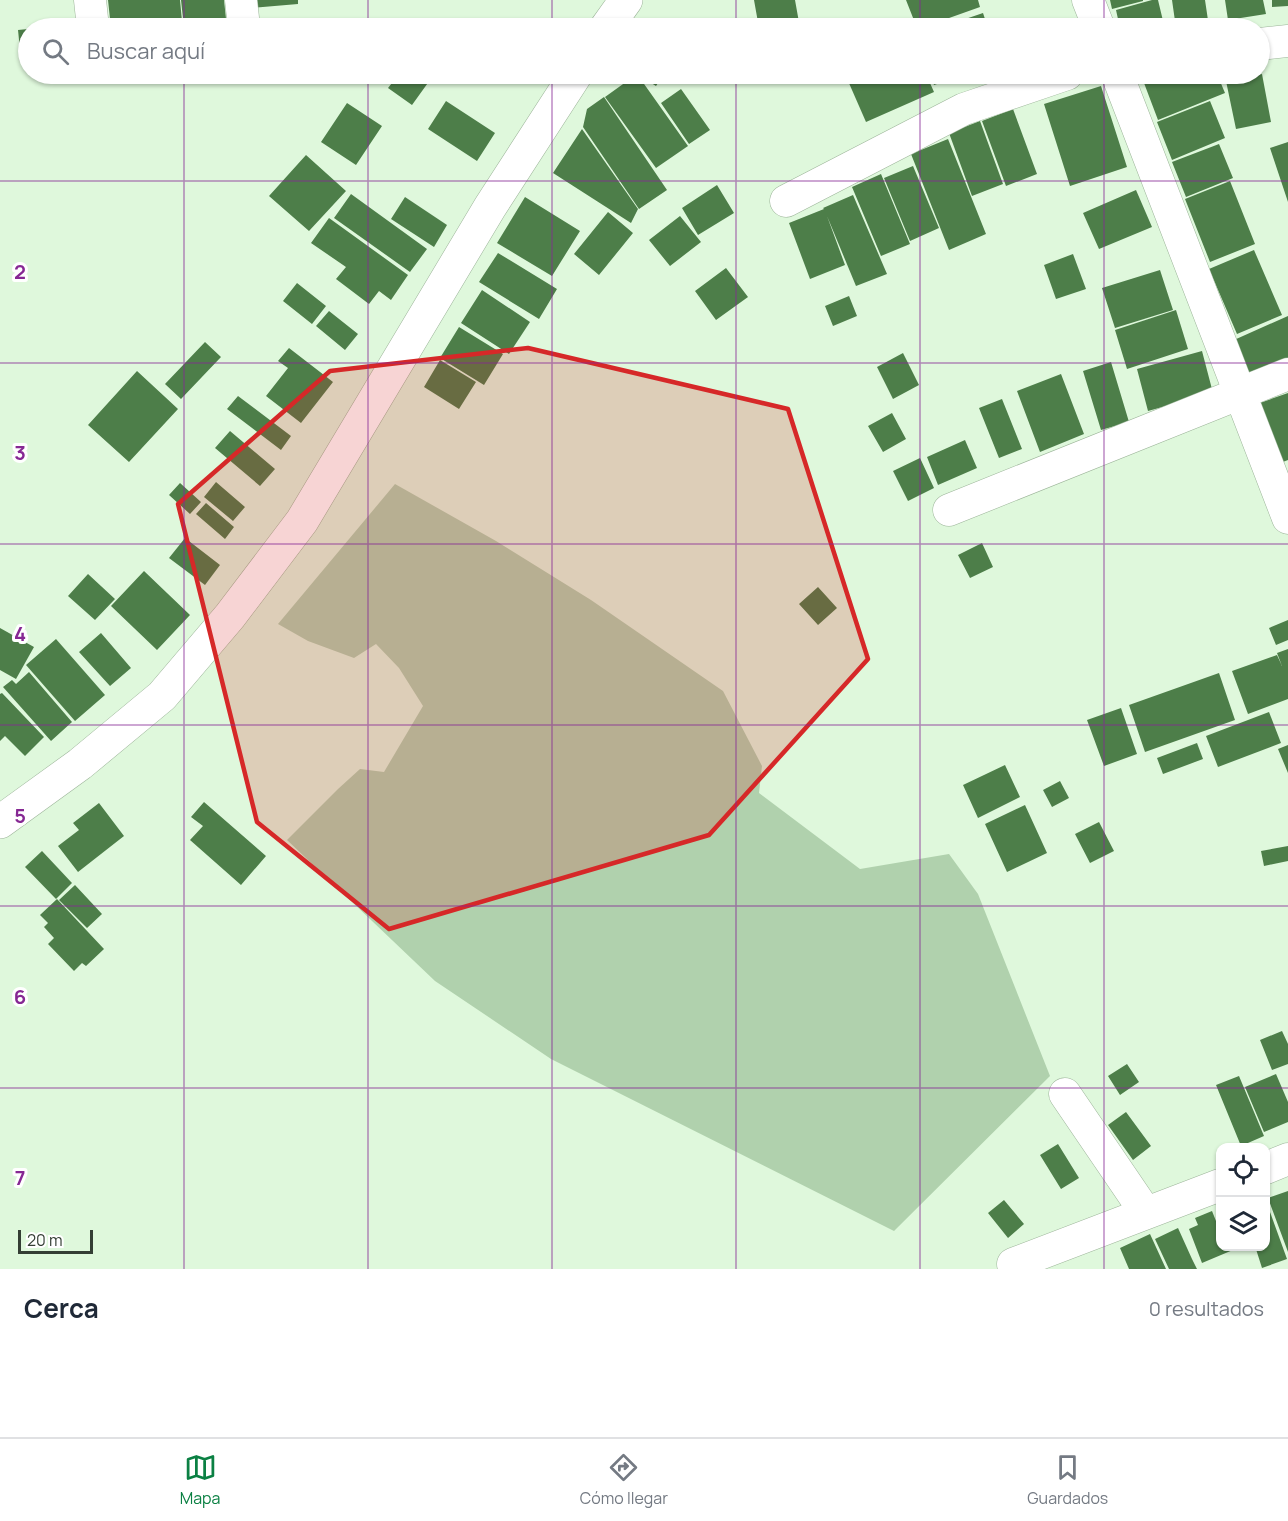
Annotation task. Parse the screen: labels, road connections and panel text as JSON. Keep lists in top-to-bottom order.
{
  "scale_bar": "20 m",
  "page": {
    "search": "Buscar aquí",
    "scale": "20 m",
    "heading": ["Cerca", "0 resultados"],
    "nav": ["Mapa", "Cómo llegar", "Guardados"]
  },
  "grid": {
    "rows": [
      "2",
      "3",
      "4",
      "5",
      "6",
      "7"
    ]
  }
}
